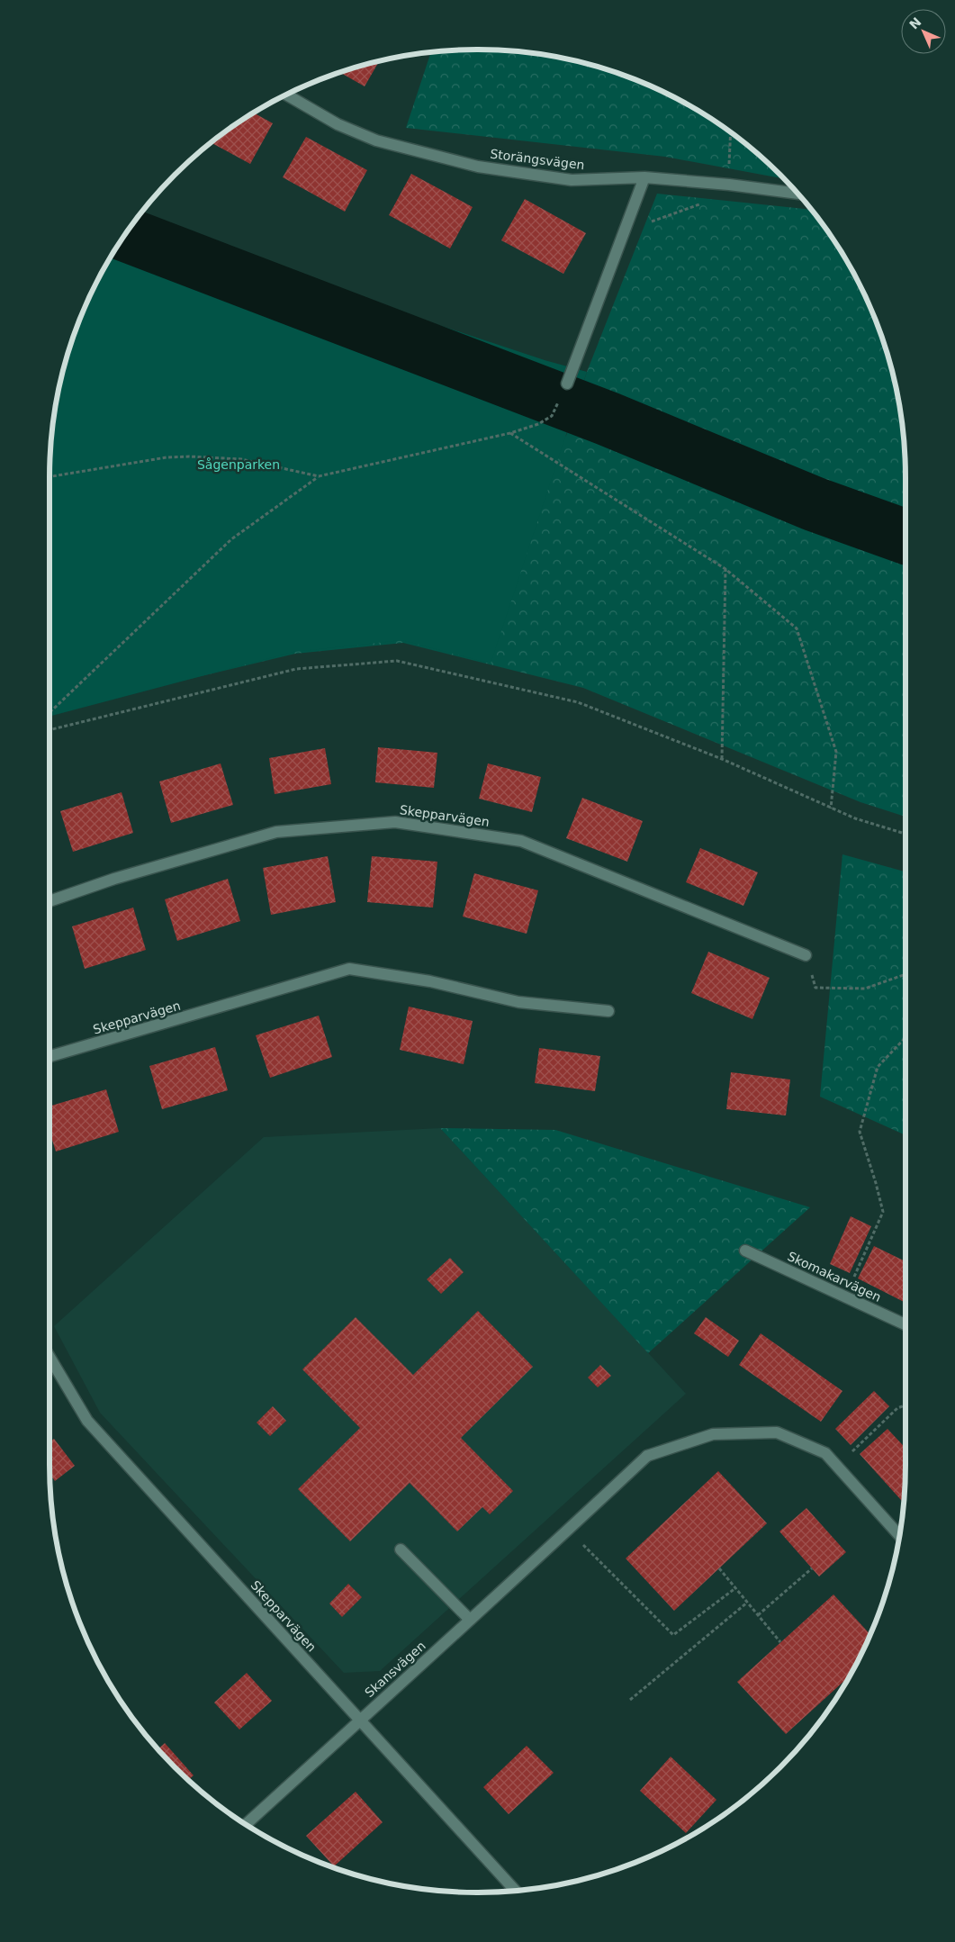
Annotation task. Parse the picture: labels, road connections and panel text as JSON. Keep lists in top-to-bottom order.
{
  "streets": {
    "street": [
      "Storängsvägen",
      "Skepparvägen",
      "Skomakarvägen",
      "Skansvägen"
    ]
  },
  "crossings": [
    ["Skepparvägen", "Skansvägen"]
  ],
  "parks": ["Sågenparken"],
  "north": "top left"
}
